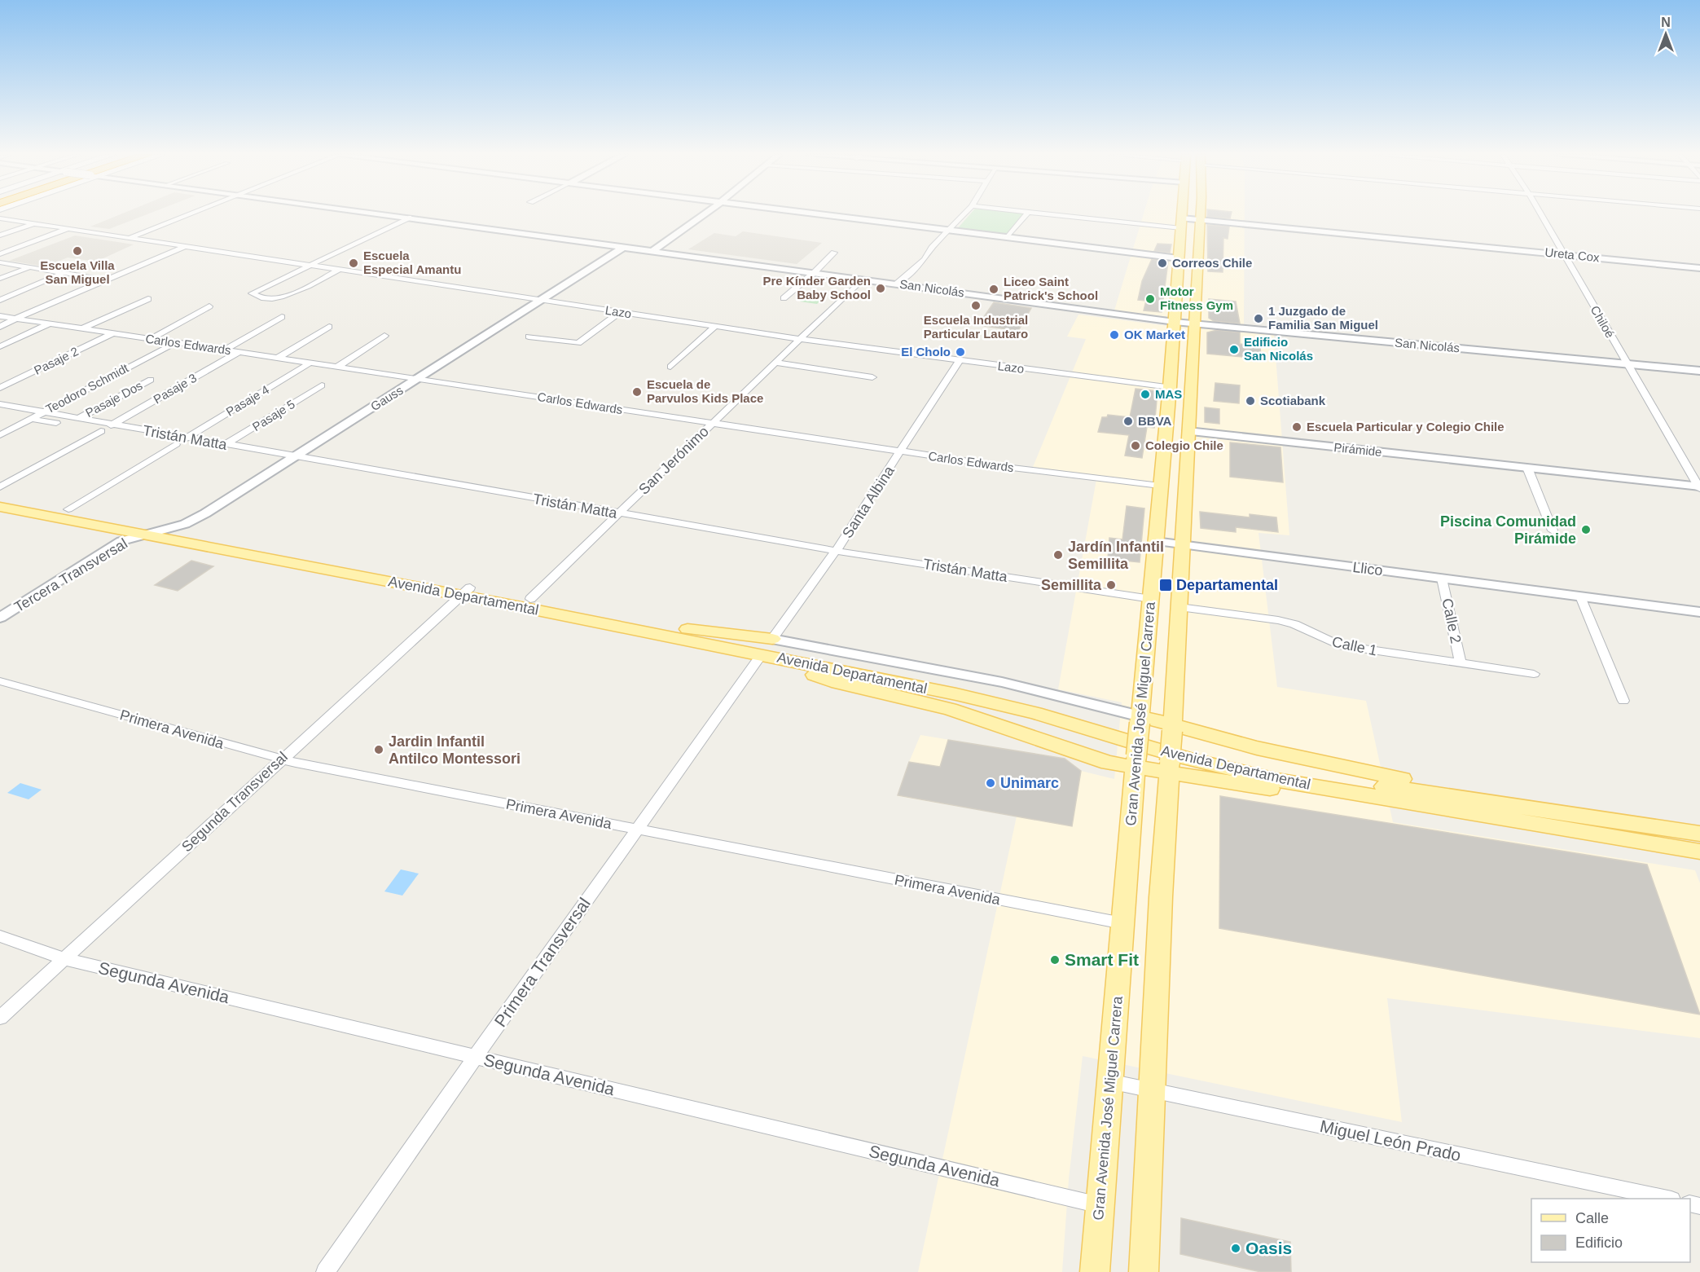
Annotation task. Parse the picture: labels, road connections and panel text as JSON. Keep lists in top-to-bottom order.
{
  "streets": {
    "main road": ["Avenida Departamental", "Gran Avenida José Miguel Carrera"],
    "street": [
      "Ureta Cox",
      "San Nicolás",
      "Lazo",
      "Chiloé",
      "Carlos Edwards",
      "Pasaje 2",
      "Teodoro Schmidt",
      "Pasaje 3",
      "Gauss",
      "Pasaje Dos",
      "Pasaje 4",
      "Pasaje 5",
      "Tristán Matta",
      "Pirámide",
      "San Jerónimo",
      "Santa Albina",
      "Llico",
      "Tercera Transversal",
      "Calle 2",
      "Calle 1",
      "Primera Avenida",
      "Segunda Transversal",
      "Primera Transversal",
      "Segunda Avenida",
      "Miguel León Prado"
    ]
  },
  "crossings": [
    ["Ureta Cox", "Chiloé"],
    ["Ureta Cox", "Gran Avenida José Miguel Carrera"],
    ["San Nicolás", "Chiloé"],
    ["San Nicolás", "Gauss"],
    ["San Nicolás", "San Jerónimo"],
    ["San Nicolás", "Gran Avenida José Miguel Carrera"],
    ["Lazo", "Gauss"],
    ["Lazo", "San Jerónimo"],
    ["Lazo", "Santa Albina"],
    ["Lazo", "Gran Avenida José Miguel Carrera"],
    ["Chiloé", "Pirámide"],
    ["Carlos Edwards", "Pasaje 2"],
    ["Carlos Edwards", "Teodoro Schmidt"],
    ["Carlos Edwards", "Pasaje 3"],
    ["Carlos Edwards", "Gauss"],
    ["Carlos Edwards", "Pasaje 4"],
    ["Carlos Edwards", "San Jerónimo"],
    ["Carlos Edwards", "Santa Albina"],
    ["Carlos Edwards", "Gran Avenida José Miguel Carrera"],
    ["Teodoro Schmidt", "Tristán Matta"],
    ["Pasaje 3", "Tristán Matta"],
    ["Gauss", "Tristán Matta"],
    ["Gauss", "Tercera Transversal"],
    ["Gauss", "Avenida Departamental"],
    ["Pasaje Dos", "Tristán Matta"],
    ["Pasaje 4", "Tristán Matta"],
    ["Pasaje 5", "Tristán Matta"],
    ["Tristán Matta", "San Jerónimo"],
    ["Tristán Matta", "Santa Albina"],
    ["Tristán Matta", "Gran Avenida José Miguel Carrera"],
    ["Pirámide", "Gran Avenida José Miguel Carrera"],
    ["San Jerónimo", "Avenida Departamental"],
    ["Santa Albina", "Avenida Departamental"],
    ["Llico", "Calle 2"],
    ["Llico", "Gran Avenida José Miguel Carrera"],
    ["Tercera Transversal", "Avenida Departamental"],
    ["Avenida Departamental", "Gran Avenida José Miguel Carrera"],
    ["Avenida Departamental", "Segunda Transversal"],
    ["Avenida Departamental", "Primera Transversal"],
    ["Calle 2", "Calle 1"],
    ["Calle 1", "Gran Avenida José Miguel Carrera"],
    ["Gran Avenida José Miguel Carrera", "Primera Avenida"],
    ["Gran Avenida José Miguel Carrera", "Segunda Avenida"],
    ["Gran Avenida José Miguel Carrera", "Miguel León Prado"],
    ["Primera Avenida", "Segunda Transversal"],
    ["Primera Avenida", "Primera Transversal"],
    ["Segunda Transversal", "Segunda Avenida"],
    ["Primera Transversal", "Segunda Avenida"]
  ],
  "places": {
    "other": [
      "Escuela Villa San Miguel",
      "Escuela Especial Amantu",
      "Correos Chile",
      "Pre Kínder Garden Baby School",
      "Liceo Saint Patrick's School",
      "Motor Fitness Gym",
      "Escuela Industrial Particular Lautaro",
      "1 Juzgado de Familia San Miguel",
      "OK Market",
      "Edificio San Nicolás",
      "El Cholo",
      "Escuela de Parvulos Kids Place",
      "MAS",
      "Scotiabank",
      "BBVA",
      "Escuela Particular y Colegio Chile",
      "Colegio Chile",
      "Piscina Comunidad Pirámide",
      "Jardín Infantil Semillita",
      "Semillita",
      "Jardin Infantil Antilco Montessori",
      "Unimarc",
      "Smart Fit",
      "Oasis"
    ],
    "transit": ["Departamental"]
  },
  "legend": ["Calle", "Edificio"],
  "north": "top"
}
